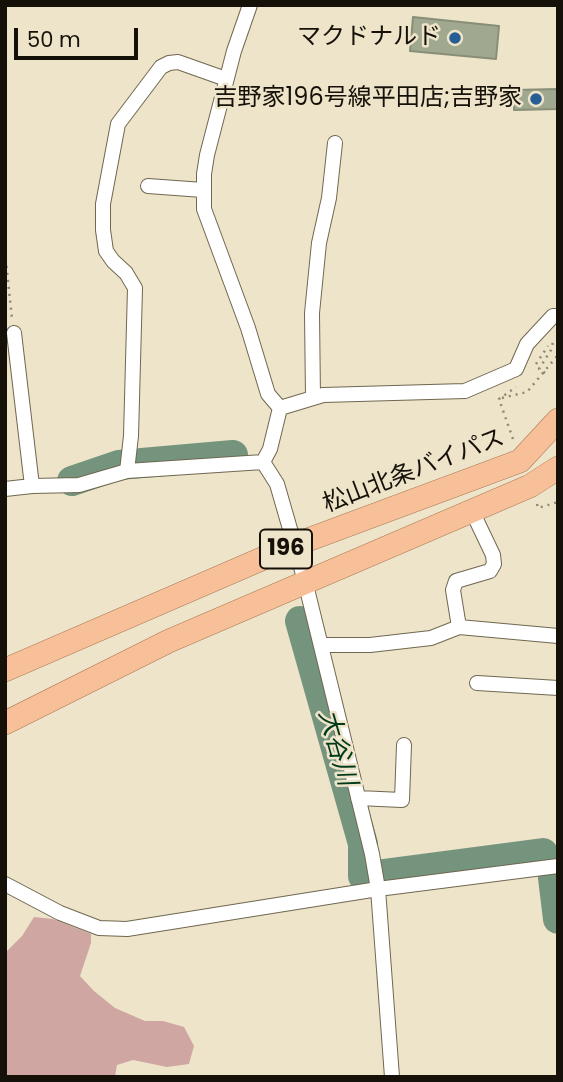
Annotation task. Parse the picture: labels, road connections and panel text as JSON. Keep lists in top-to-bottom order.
{
  "streets": {
    "highway": ["松山北条バイパス", "196"]
  },
  "crossings": [
    ["松山北条バイパス", "196"]
  ],
  "water": ["大谷川"],
  "places": ["マクドナルド", "吉野家196号線平田店;吉野家"],
  "scale_bar": "50 m"
}
